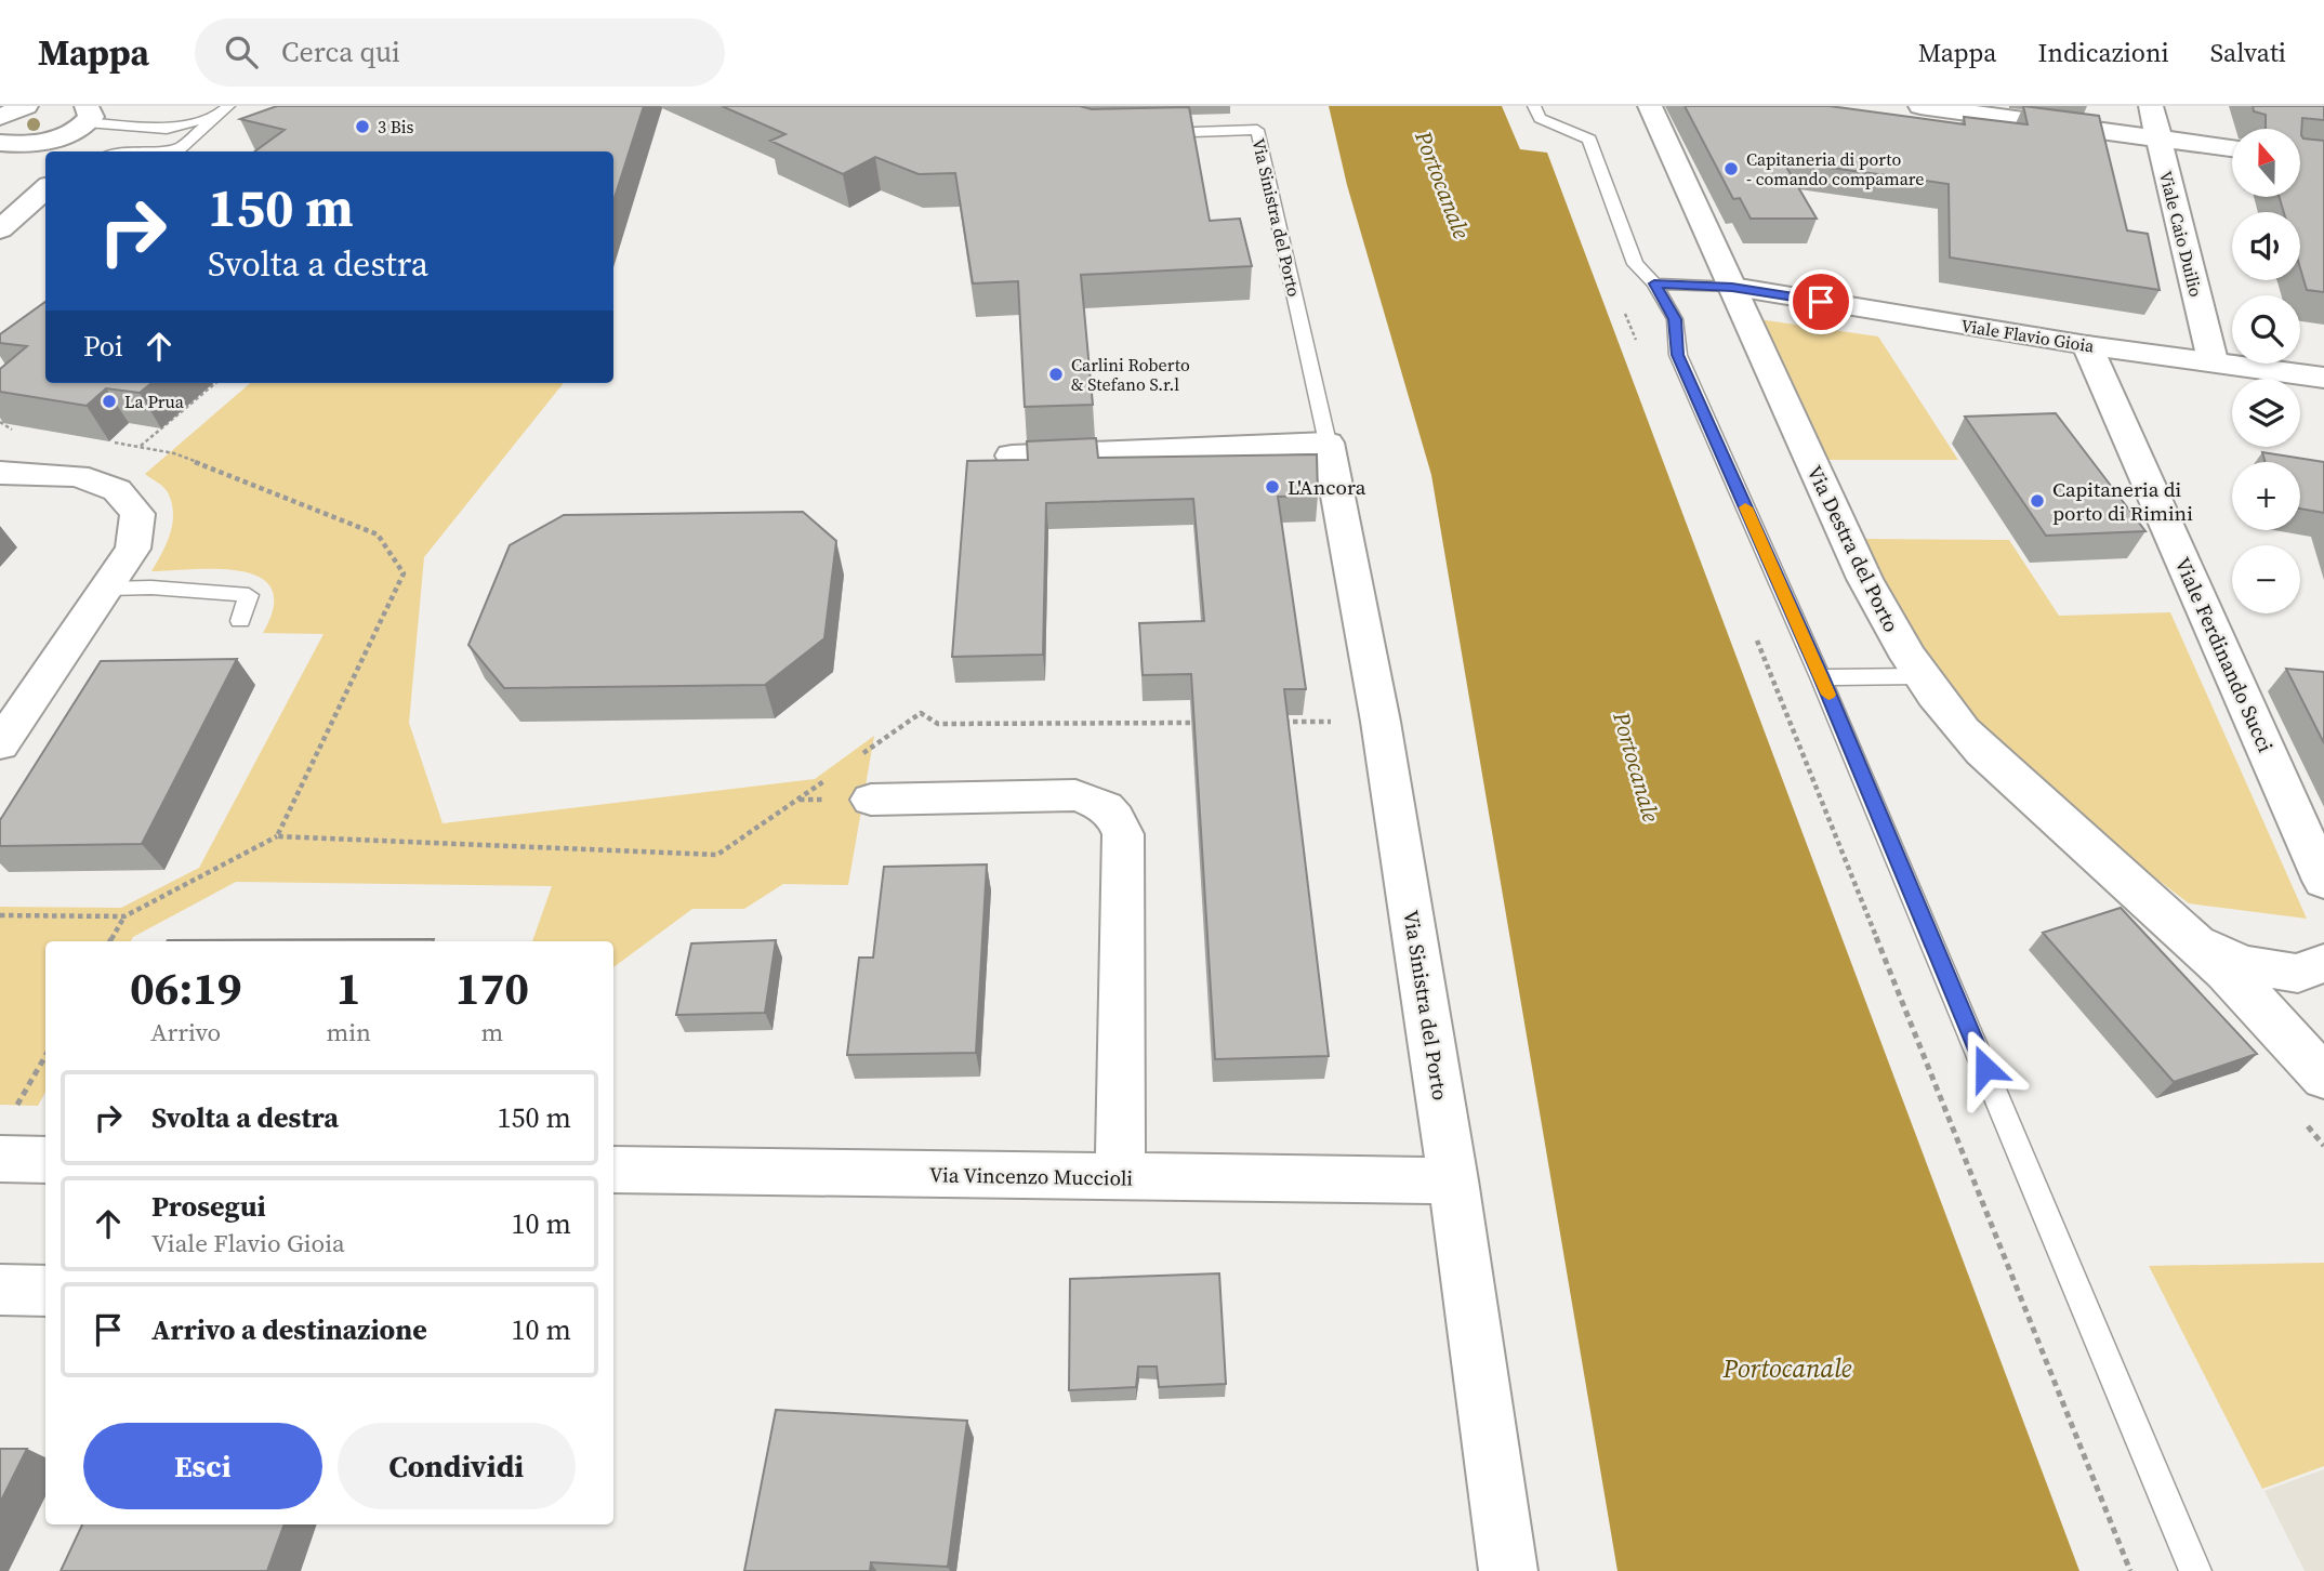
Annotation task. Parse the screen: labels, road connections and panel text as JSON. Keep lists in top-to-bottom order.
{
  "streets": {
    "street": [
      "Via Sinistra del Porto",
      "Viale Caio Duilio",
      "Viale Flavio Gioia",
      "Via Destra del Porto",
      "Viale Ferdinando Succi",
      "Via Vincenzo Muccioli"
    ]
  },
  "crossings": [
    ["Via Sinistra del Porto", "Via Vincenzo Muccioli"],
    ["Viale Caio Duilio", "Viale Flavio Gioia"],
    ["Viale Flavio Gioia", "Via Destra del Porto"],
    ["Viale Flavio Gioia", "Viale Ferdinando Succi"]
  ],
  "water": ["Portocanale"],
  "places": [
    "3 Bis",
    "Capitaneria di porto - comando compamare",
    "Carlini Roberto & Stefano S.r.l",
    "La Prua",
    "L'Ancora",
    "Capitaneria di porto di Rimini"
  ],
  "north": "top",
  "page": {
    "header": "Mappa",
    "search": "Cerca qui",
    "nav": ["Mappa", "Indicazioni", "Salvati"],
    "map_buttons": ["+", "−"],
    "turn": ["150 m", "Svolta a destra"],
    "then": "Poi",
    "eta": [
      "06:19",
      "Arrivo",
      "1",
      "min",
      "170",
      "m"
    ],
    "list": [
      {
        "name": "Svolta a destra",
        "value": "150 m"
      },
      {
        "name": "Prosegui",
        "note": "Viale Flavio Gioia",
        "value": "10 m"
      },
      {
        "name": "Arrivo a destinazione",
        "value": "10 m"
      }
    ],
    "buttons": ["Esci", "Condividi"]
  }
}
